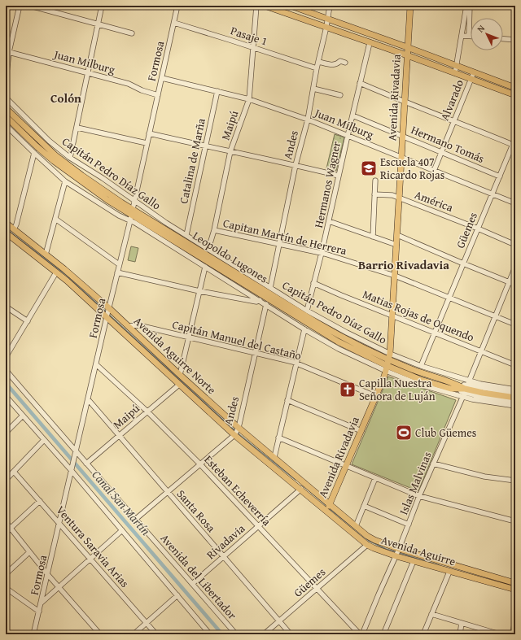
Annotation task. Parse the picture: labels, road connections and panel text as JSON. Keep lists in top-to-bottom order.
{
  "streets": {
    "main road": [
      "Avenida Rivadavia",
      "Leopoldo Lugones",
      "Avenida Aguirre Norte",
      "Avenida Aguirre"
    ],
    "street": [
      "Pasaje 1",
      "Formosa",
      "Juan Milburg",
      "Alvarado",
      "Maipú",
      "Hermano Tomás",
      "Andes",
      "Catalina de Marña",
      "Capitán Pedro Díaz Gallo",
      "Hermanos Wagner",
      "América",
      "Güemes",
      "Capitan Martín de Herrera",
      "Matias Rojas de Oquendo",
      "Capitán Manuel del Castaño",
      "Islas Malvinas",
      "Esteban Echeverría",
      "Santa Rosa",
      "Rivadavia",
      "Ventura Saravia Arias",
      "Avenida del Libertador"
    ]
  },
  "crossings": [
    ["Pasaje 1", "Formosa"],
    ["Pasaje 1", "Maipú"],
    ["Pasaje 1", "Andes"],
    ["Formosa", "Juan Milburg"],
    ["Formosa", "Capitán Pedro Díaz Gallo"],
    ["Formosa", "Leopoldo Lugones"],
    ["Formosa", "Avenida Aguirre Norte"],
    ["Formosa", "Esteban Echeverría"],
    ["Formosa", "Santa Rosa"],
    ["Formosa", "Ventura Saravia Arias"],
    ["Formosa", "Avenida del Libertador"],
    ["Juan Milburg", "Avenida Rivadavia"],
    ["Juan Milburg", "Alvarado"],
    ["Juan Milburg", "Maipú"],
    ["Juan Milburg", "Andes"],
    ["Juan Milburg", "Catalina de Marña"],
    ["Juan Milburg", "Hermanos Wagner"],
    ["Juan Milburg", "Güemes"],
    ["Avenida Rivadavia", "Hermano Tomás"],
    ["Avenida Rivadavia", "Capitán Pedro Díaz Gallo"],
    ["Avenida Rivadavia", "América"],
    ["Avenida Rivadavia", "Capitan Martín de Herrera"],
    ["Avenida Rivadavia", "Leopoldo Lugones"],
    ["Avenida Rivadavia", "Matias Rojas de Oquendo"],
    ["Avenida Rivadavia", "Capitán Manuel del Castaño"],
    ["Avenida Rivadavia", "Avenida Aguirre Norte"],
    ["Avenida Rivadavia", "Avenida Aguirre"],
    ["Alvarado", "Hermano Tomás"],
    ["Maipú", "Capitán Pedro Díaz Gallo"],
    ["Maipú", "Capitan Martín de Herrera"],
    ["Maipú", "Avenida Aguirre Norte"],
    ["Maipú", "Esteban Echeverría"],
    ["Maipú", "Santa Rosa"],
    ["Maipú", "Avenida del Libertador"],
    ["Hermano Tomás", "Hermanos Wagner"],
    ["Hermano Tomás", "Güemes"],
    ["Andes", "Capitán Pedro Díaz Gallo"],
    ["Andes", "Capitan Martín de Herrera"],
    ["Andes", "Capitán Manuel del Castaño"],
    ["Andes", "Avenida Aguirre Norte"],
    ["Andes", "Esteban Echeverría"],
    ["Andes", "Santa Rosa"],
    ["Andes", "Avenida del Libertador"],
    ["Catalina de Marña", "Capitán Pedro Díaz Gallo"],
    ["Capitán Pedro Díaz Gallo", "Hermanos Wagner"],
    ["Capitán Pedro Díaz Gallo", "Güemes"],
    ["Capitán Pedro Díaz Gallo", "Islas Malvinas"],
    ["Hermanos Wagner", "Capitan Martín de Herrera"],
    ["Hermanos Wagner", "Matias Rojas de Oquendo"],
    ["América", "Güemes"],
    ["Güemes", "Capitan Martín de Herrera"],
    ["Güemes", "Matias Rojas de Oquendo"],
    ["Güemes", "Esteban Echeverría"],
    ["Güemes", "Santa Rosa"],
    ["Güemes", "Avenida Aguirre"],
    ["Capitan Martín de Herrera", "Islas Malvinas"],
    ["Leopoldo Lugones", "Islas Malvinas"],
    ["Matias Rojas de Oquendo", "Islas Malvinas"],
    ["Capitán Manuel del Castaño", "Avenida Aguirre Norte"],
    ["Avenida Aguirre Norte", "Rivadavia"],
    ["Avenida Aguirre Norte", "Avenida Aguirre"],
    ["Islas Malvinas", "Esteban Echeverría"],
    ["Islas Malvinas", "Avenida Aguirre"],
    ["Esteban Echeverría", "Rivadavia"],
    ["Santa Rosa", "Rivadavia"],
    ["Rivadavia", "Avenida del Libertador"]
  ],
  "districts": ["Colón", "Barrio Rivadavia"],
  "water": ["Canal San Martín"],
  "places": {
    "school or university": ["Escuela 407 Ricardo Rojas"],
    "church": ["Capilla Nuestra Señora de Luján"],
    "sports": ["Club Güemes"]
  },
  "north": "top left"
}
